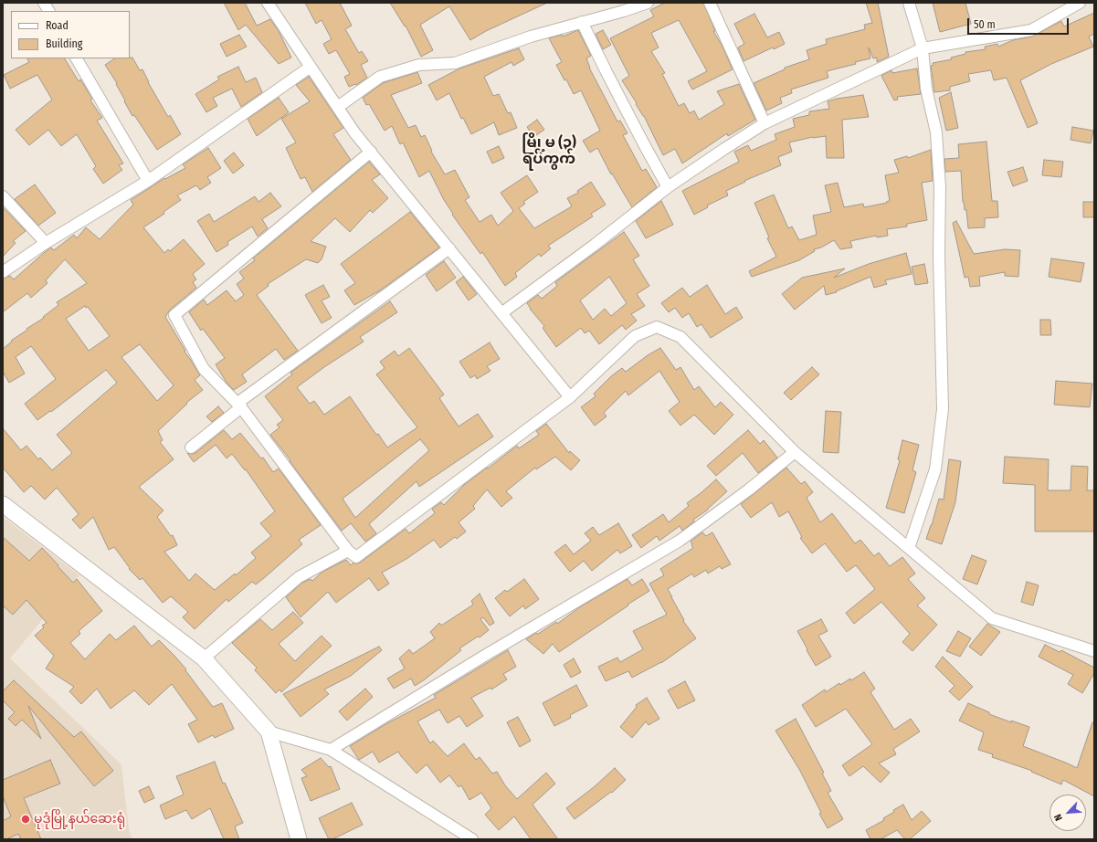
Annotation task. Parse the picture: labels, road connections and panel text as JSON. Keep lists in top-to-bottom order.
{
  "districts": ["မြို့မ (၃) ရပ်ကွက်"],
  "places": ["မုဒုံမြို့နယ်ဆေးရုံ"],
  "legend": ["Road", "Building"],
  "scale_bar": "50 m",
  "north": "bottom left"
}
